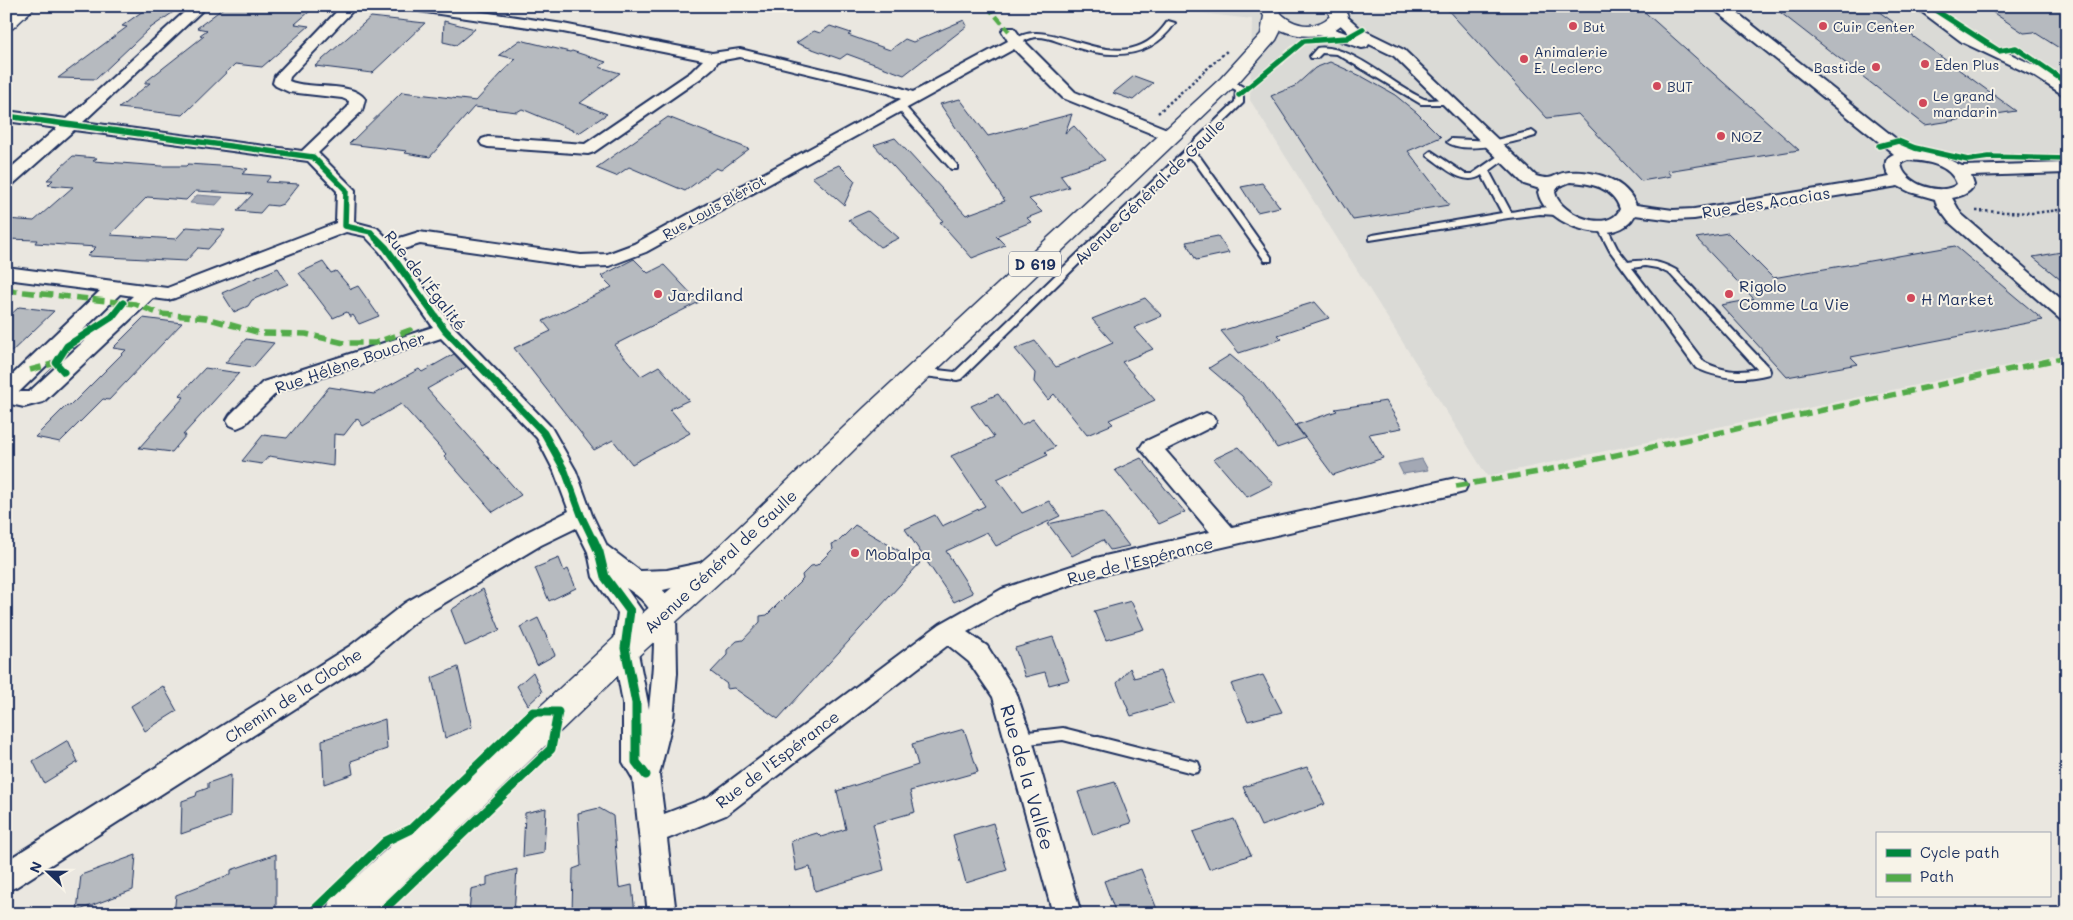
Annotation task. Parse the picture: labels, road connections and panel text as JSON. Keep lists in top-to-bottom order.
{
  "streets": {
    "main road": ["Avenue Général de Gaulle", "D 619"],
    "street": [
      "Rue des Acacias",
      "Rue Louis Blériot",
      "Rue de l'Égalité",
      "Rue Hélène Boucher",
      "Rue de l'Espérance",
      "Chemin de la Cloche",
      "Rue de la Vallée"
    ]
  },
  "crossings": [
    ["Avenue Général de Gaulle", "Rue de l'Égalité"],
    ["Rue Louis Blériot", "Rue de l'Égalité"],
    ["Rue de l'Égalité", "Rue Hélène Boucher"],
    ["Rue de l'Égalité", "Chemin de la Cloche"],
    ["Rue de l'Espérance", "Rue de la Vallée"]
  ],
  "places": [
    "But",
    "Cuir Center",
    "Animalerie E. Leclerc",
    "Eden Plus",
    "Bastide",
    "BUT",
    "Le grand mandarin",
    "NOZ",
    "Jardiland",
    "Rigolo Comme La Vie",
    "H Market",
    "Mobalpa"
  ],
  "legend": ["Cycle path", "Path"],
  "north": "left"
}
